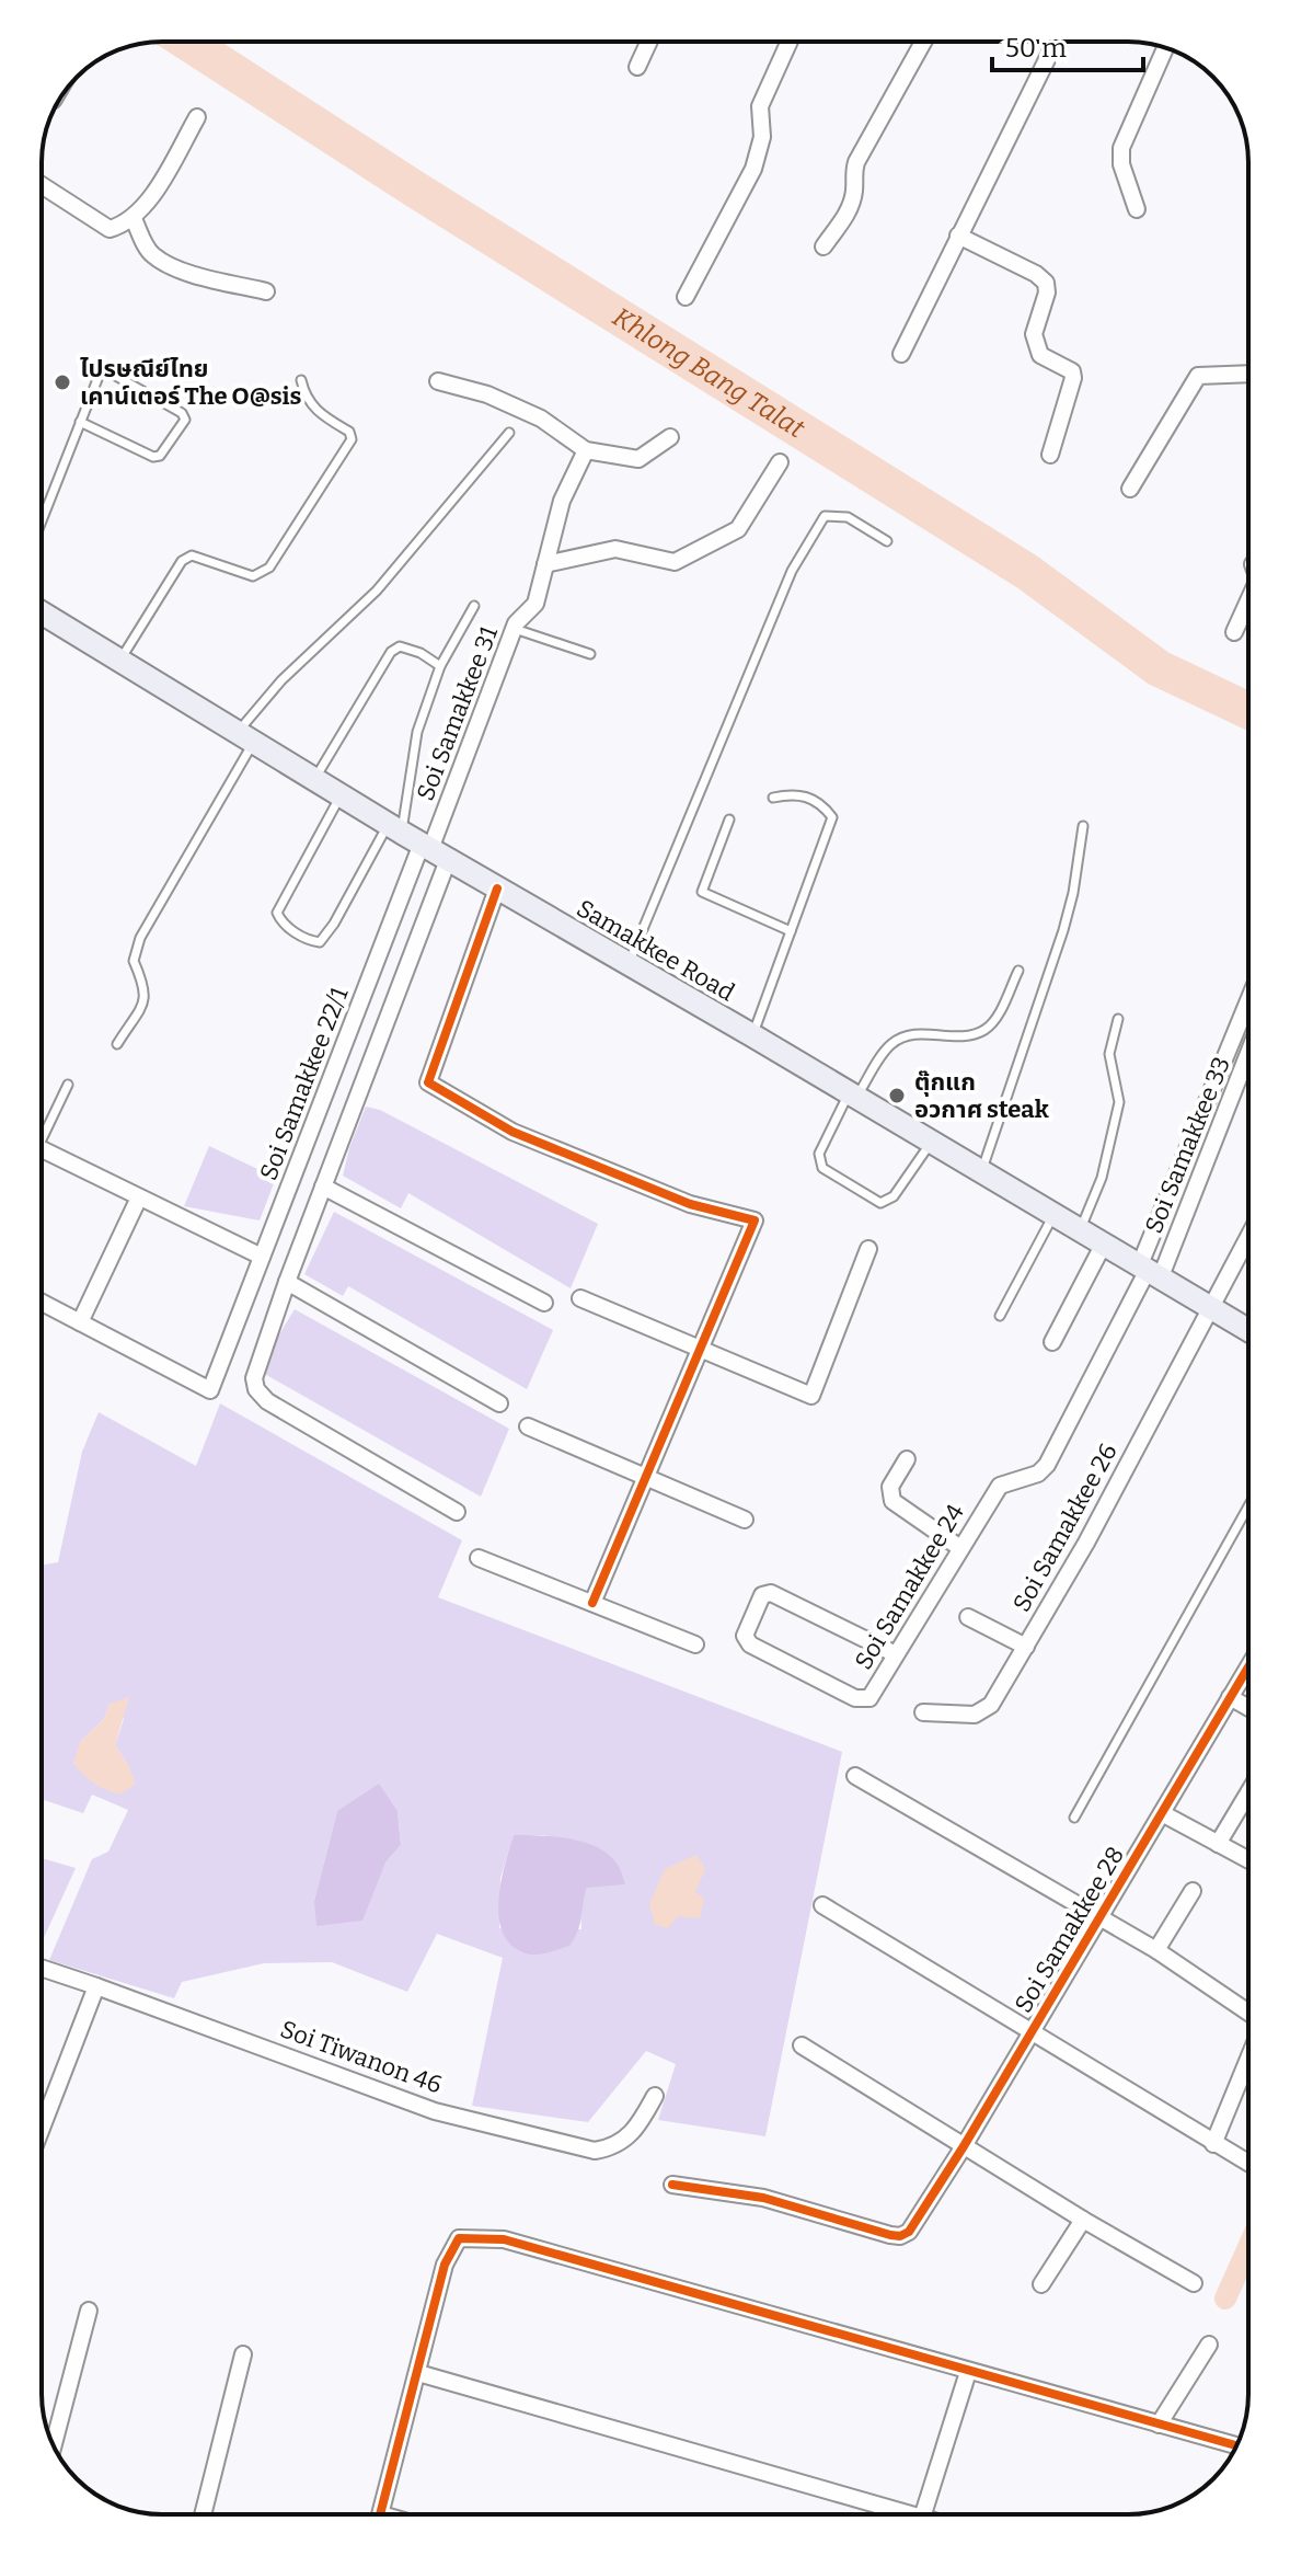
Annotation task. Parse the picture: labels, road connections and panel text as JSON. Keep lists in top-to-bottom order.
{
  "streets": {
    "main road": ["Samakkee Road"],
    "street": [
      "Soi Samakkee 31",
      "Soi Samakkee 22/1",
      "Soi Samakkee 33",
      "Soi Samakkee 26",
      "Soi Samakkee 24",
      "Soi Samakkee 28",
      "Soi Tiwanon 46"
    ]
  },
  "crossings": [
    ["Soi Samakkee 31", "Samakkee Road"],
    ["Soi Samakkee 31", "Soi Samakkee 22/1"],
    ["Samakkee Road", "Soi Samakkee 22/1"],
    ["Samakkee Road", "Soi Samakkee 33"],
    ["Samakkee Road", "Soi Samakkee 26"],
    ["Samakkee Road", "Soi Samakkee 24"],
    ["Soi Samakkee 33", "Soi Samakkee 24"]
  ],
  "water": ["Khlong Bang Talat"],
  "places": ["ไปรษณีย์ไทย เคาน์เตอร์ The O@sis", "ตุ๊กแก อวกาศ steak"],
  "scale_bar": "50 m"
}
